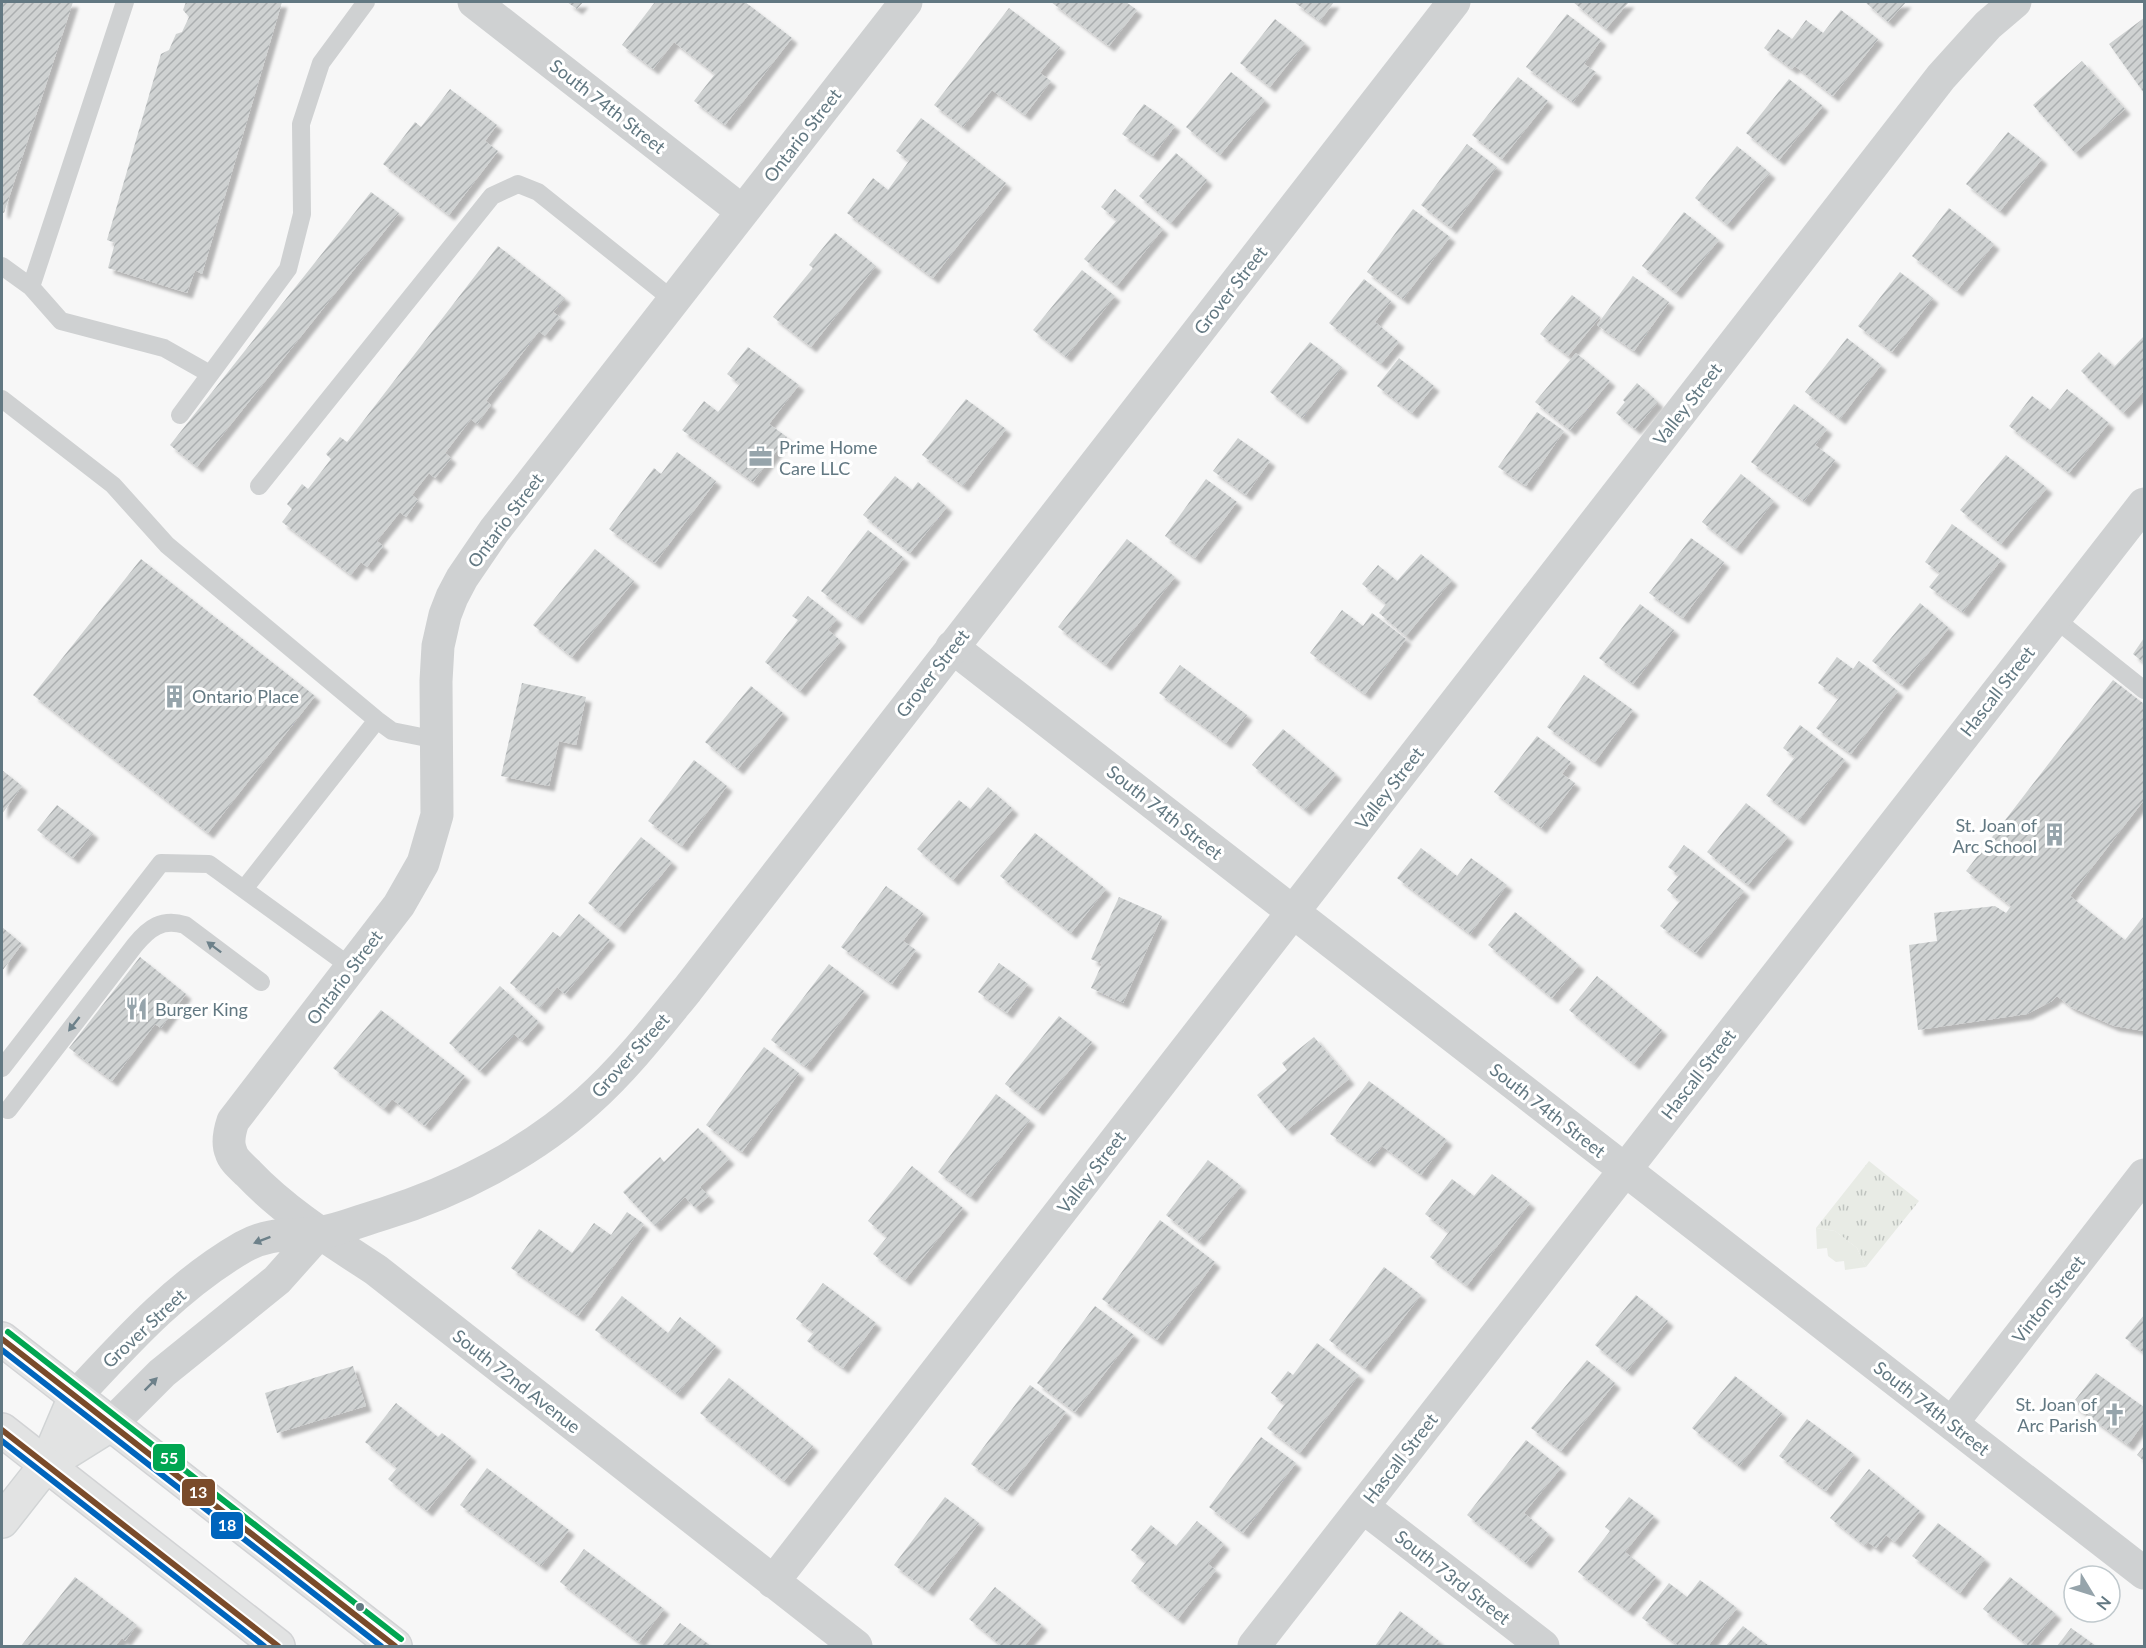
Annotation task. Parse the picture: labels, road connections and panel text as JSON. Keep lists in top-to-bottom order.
{
  "streets": {
    "main road": ["Grover Street"],
    "street": [
      "South 74th Street",
      "Ontario Street",
      "Valley Street",
      "Hascall Street",
      "Vinton Street",
      "South 72nd Avenue",
      "South 73rd Street"
    ]
  },
  "crossings": [
    ["South 74th Street", "Ontario Street"],
    ["South 74th Street", "Grover Street"],
    ["South 74th Street", "Valley Street"],
    ["South 74th Street", "Hascall Street"],
    ["South 74th Street", "Vinton Street"],
    ["Ontario Street", "South 72nd Avenue"],
    ["Grover Street", "South 72nd Avenue"],
    ["Valley Street", "South 72nd Avenue"],
    ["Hascall Street", "South 73rd Street"]
  ],
  "places": {
    "office": ["Prime Home Care LLC"],
    "building": ["Ontario Place", "St. Joan of Arc School"],
    "restaurant": ["Burger King"],
    "church": ["St. Joan of Arc Parish"]
  },
  "lines": ["transit line 55", "transit line 13", "transit line 18"],
  "north": "bottom right"
}
